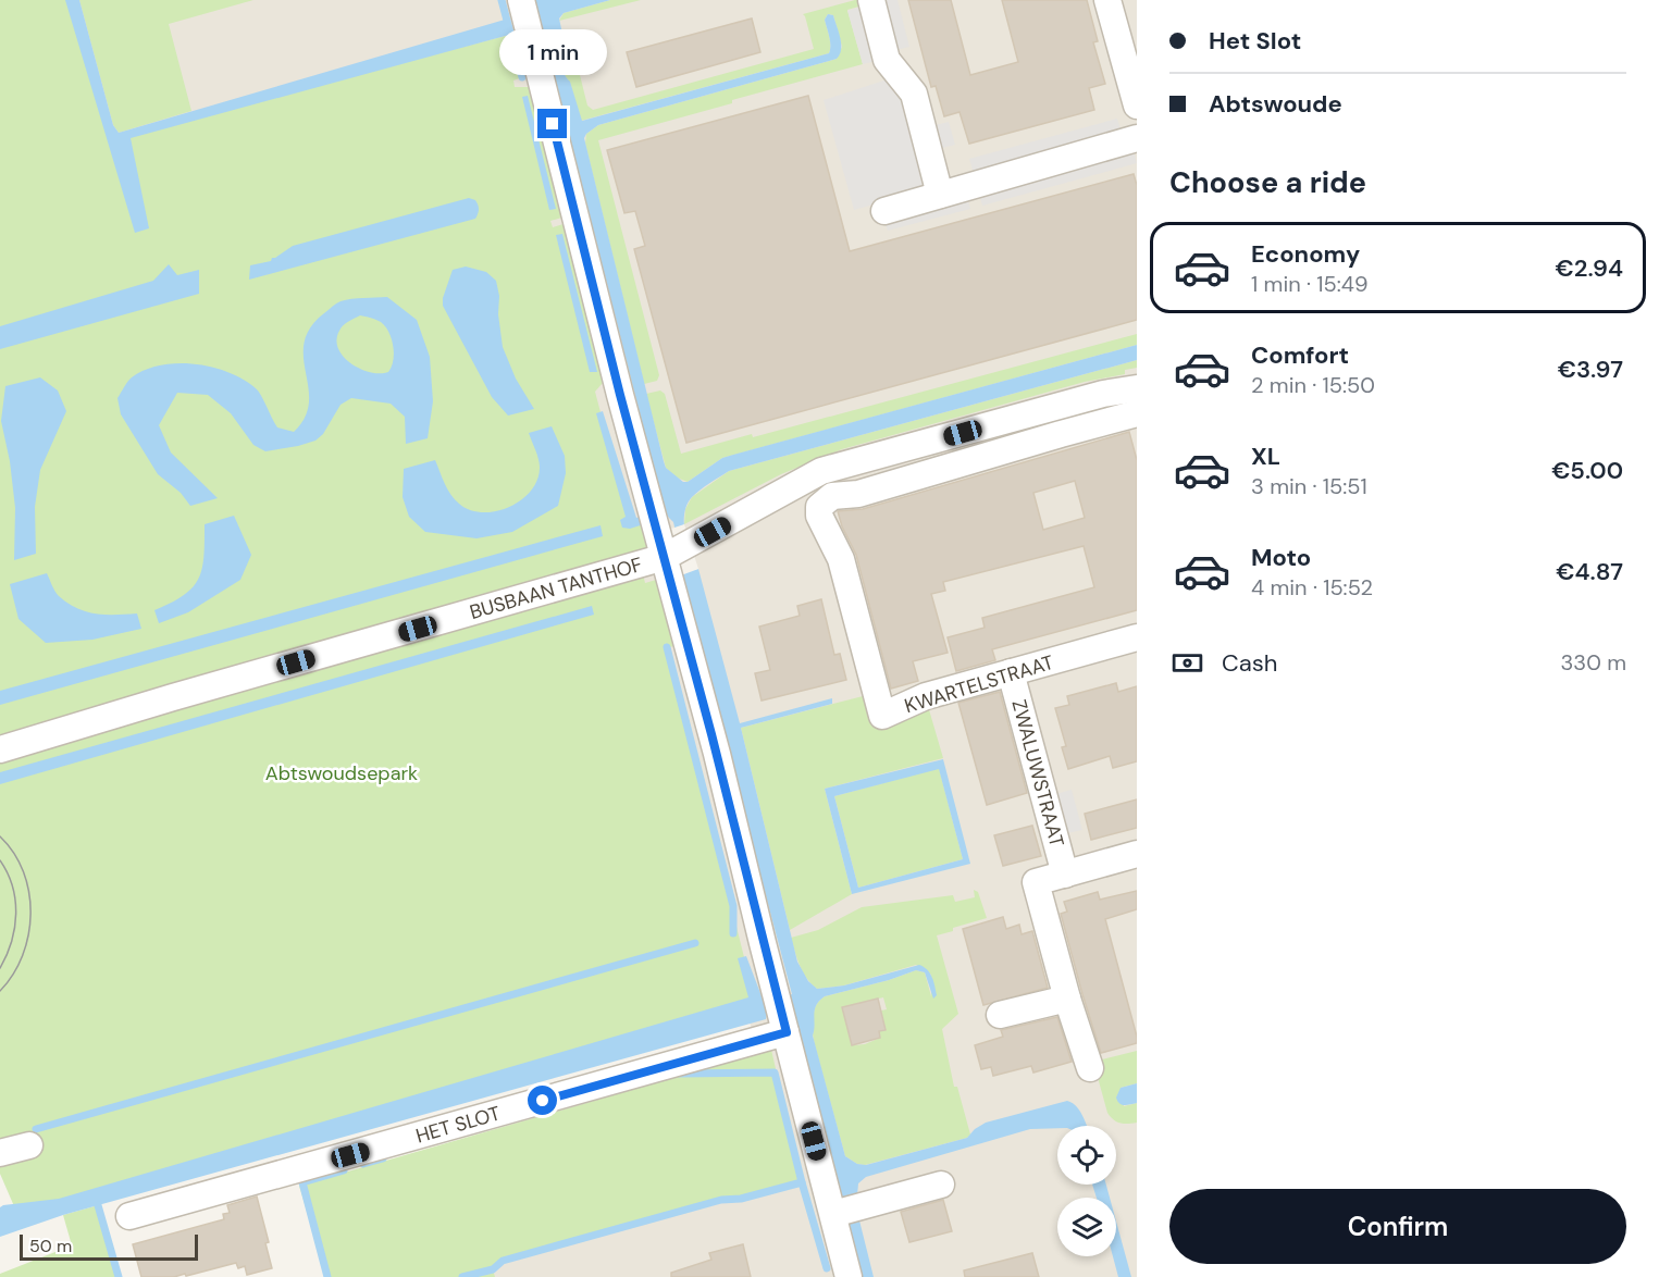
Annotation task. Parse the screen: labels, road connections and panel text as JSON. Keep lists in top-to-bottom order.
{
  "streets": {
    "street": [
      "BUSBAAN TANTHOF",
      "KWARTELSTRAAT",
      "ZWALUWSTRAAT",
      "HET SLOT"
    ]
  },
  "crossings": [
    ["KWARTELSTRAAT", "ZWALUWSTRAAT"]
  ],
  "parks": ["Abtswoudsepark"],
  "scale_bar": "50 m",
  "page": {
    "banner": ["Het Slot", "Abtswoude"],
    "bubble": "1 min",
    "heading": "Choose a ride",
    "list": [
      {
        "name": "Economy",
        "note": "1 min · 15:49",
        "value": "€2.94"
      },
      {
        "name": "Comfort",
        "note": "2 min · 15:50",
        "value": "€3.97"
      },
      {
        "name": "XL",
        "note": "3 min · 15:51",
        "value": "€5.00"
      },
      {
        "name": "Moto",
        "note": "4 min · 15:52",
        "value": "€4.87"
      }
    ],
    "pay": ["Cash", "330 m"],
    "buttons": "Confirm",
    "scale": "50 m"
  }
}
